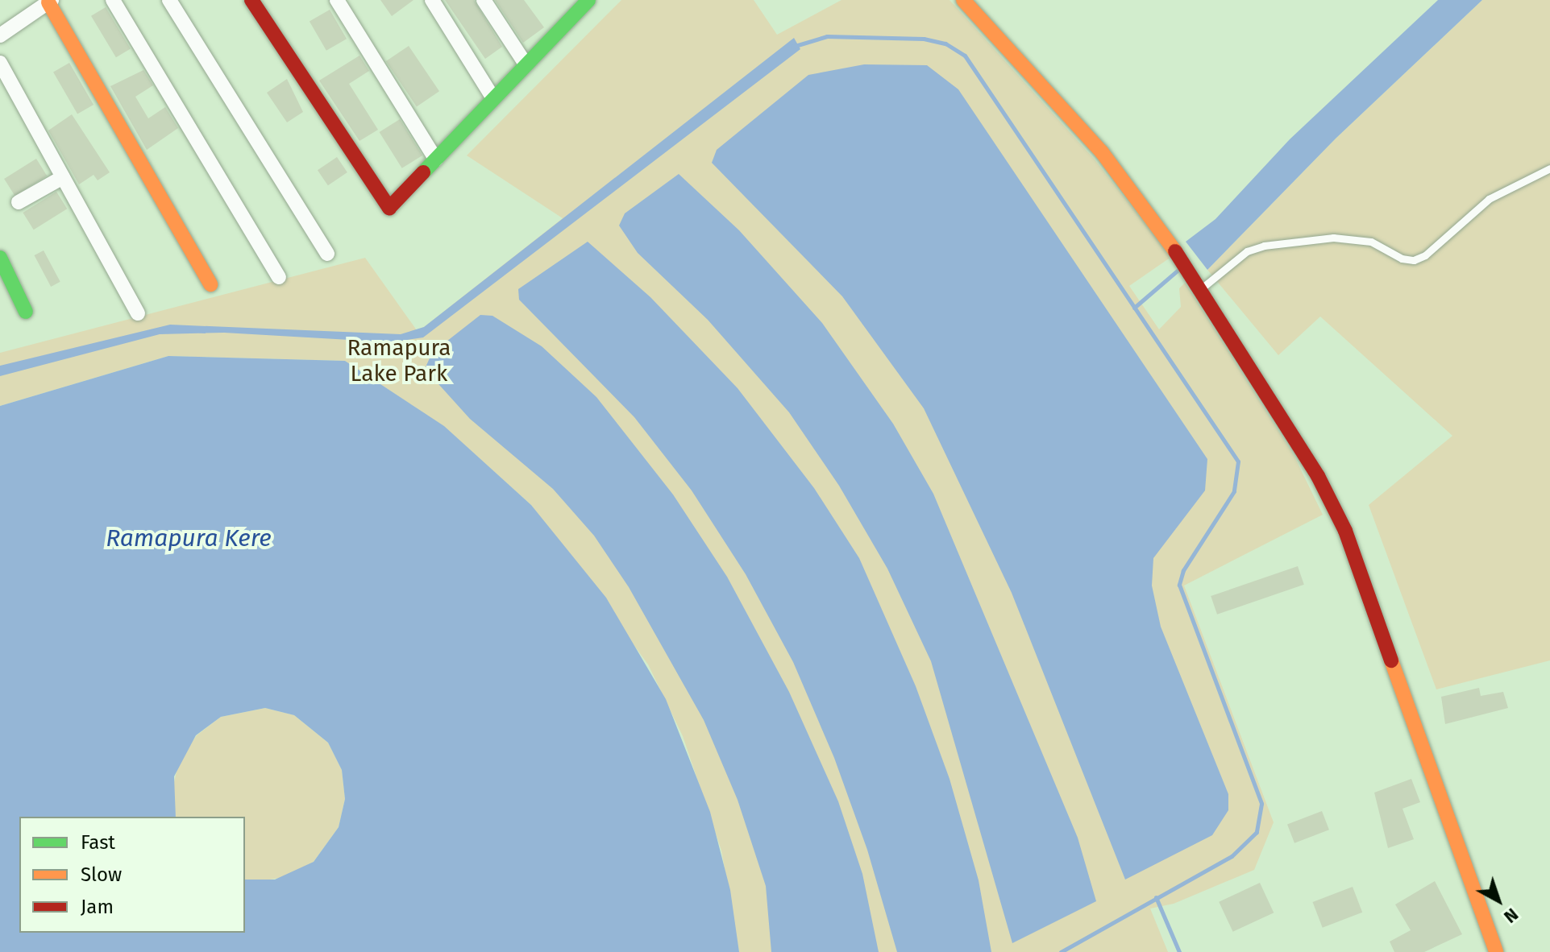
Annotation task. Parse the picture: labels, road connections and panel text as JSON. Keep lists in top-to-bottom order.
{
  "water": ["Ramapura Kere"],
  "parks": ["Ramapura Lake Park"],
  "legend": ["Fast", "Slow", "Jam"],
  "north": "bottom right"
}
